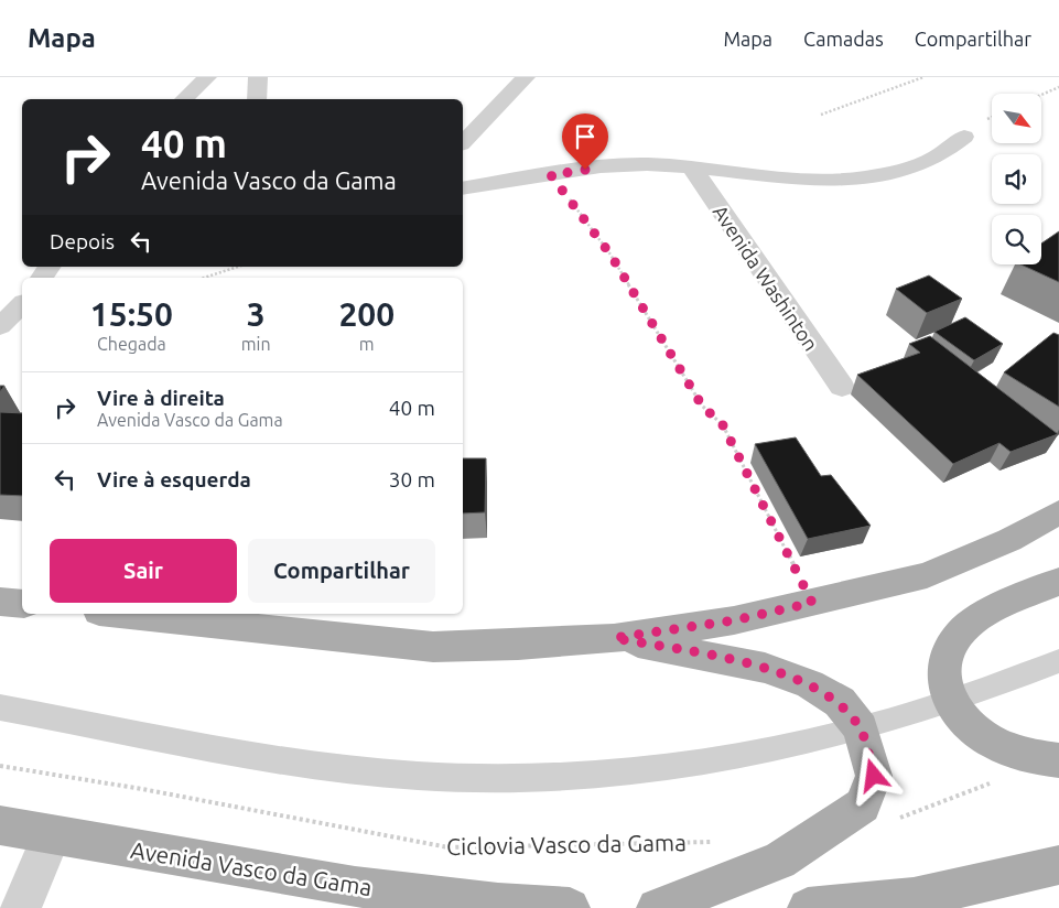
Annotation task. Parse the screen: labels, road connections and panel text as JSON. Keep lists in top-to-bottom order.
{
  "streets": {
    "main road": ["Avenida Vasco da Gama"],
    "street": ["Avenida Washinton"],
    "path": ["Ciclovia Vasco da Gama"]
  },
  "north": "bottom right",
  "page": {
    "header": "Mapa",
    "nav": ["Mapa", "Camadas", "Compartilhar"],
    "turn": ["40 m", "Avenida Vasco da Gama"],
    "then": "Depois",
    "eta": [
      "15:50",
      "Chegada",
      "3",
      "min",
      "200",
      "m"
    ],
    "list": [
      {
        "name": "Vire à direita",
        "note": "Avenida Vasco da Gama",
        "value": "40 m"
      },
      {
        "name": "Vire à esquerda",
        "value": "30 m"
      }
    ],
    "buttons": ["Sair", "Compartilhar"]
  }
}
